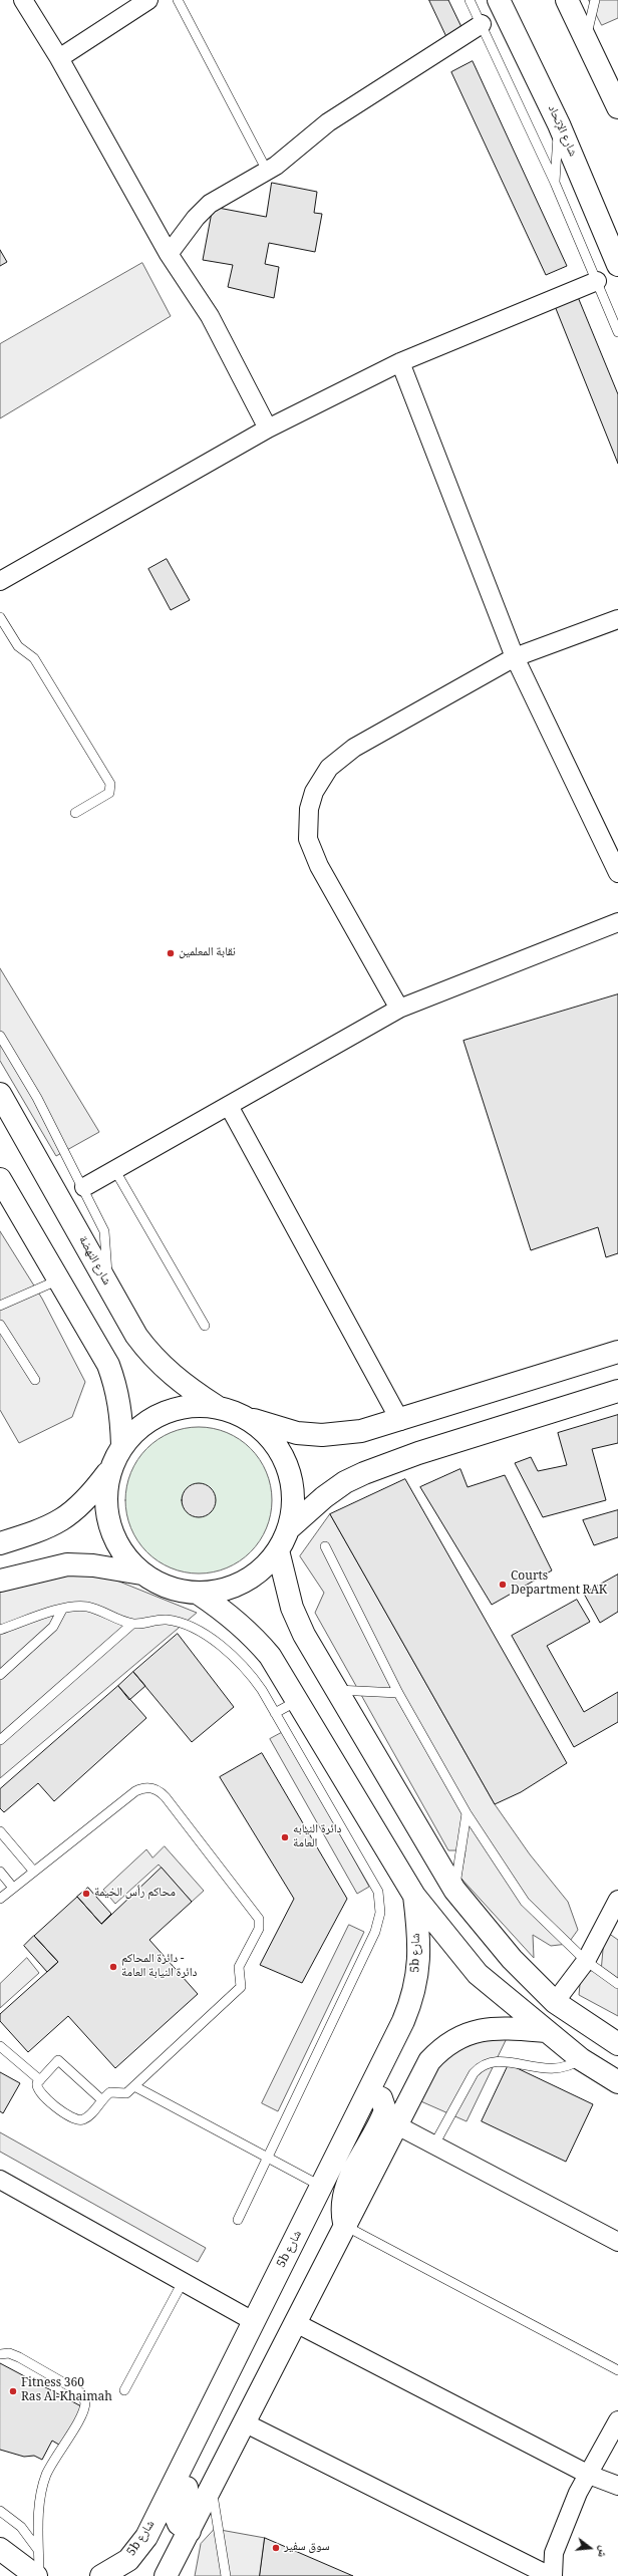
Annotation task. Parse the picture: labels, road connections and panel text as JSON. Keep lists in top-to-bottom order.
{
  "streets": {
    "main road": ["شارع الإتحاد", "شارع النهضة", "5b شارع"]
  },
  "places": [
    "نقابة المعلمين",
    "Courts Department RAK",
    "دائرة النيابه العامة",
    "محاكم رأس الخيمة",
    "دائرة المحاكم - دائرة النيابة العامة",
    "Fitness 360 Ras Al-Khaimah",
    "سوق سفير"
  ],
  "north": "right"
}
